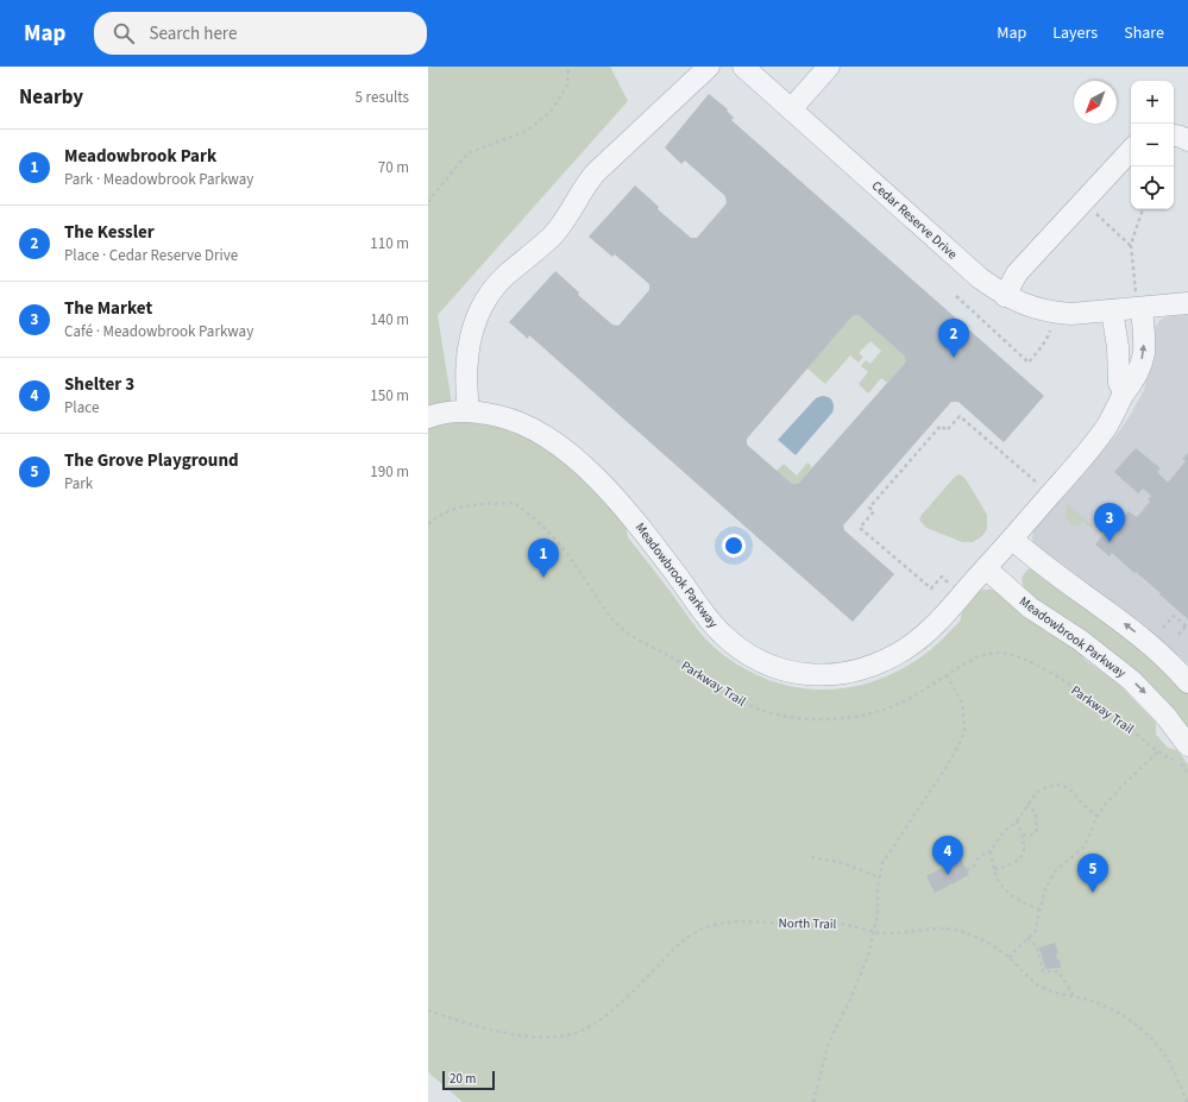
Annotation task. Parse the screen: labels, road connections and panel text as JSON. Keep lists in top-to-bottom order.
{
  "streets": {
    "street": ["Cedar Reserve Drive", "Meadowbrook Parkway"],
    "path": ["Parkway Trail", "North Trail"]
  },
  "scale_bar": "20 m",
  "north": "bottom left",
  "page": {
    "header": "Map",
    "search": "Search here",
    "nav": ["Map", "Layers", "Share"],
    "heading": ["Nearby", "5 results"],
    "map_buttons": ["+", "−"],
    "list": [
      {
        "mark": "1",
        "name": "Meadowbrook Park",
        "note": "Park · Meadowbrook Parkway",
        "value": "70 m"
      },
      {
        "mark": "2",
        "name": "The Kessler",
        "note": "Place · Cedar Reserve Drive",
        "value": "110 m"
      },
      {
        "mark": "3",
        "name": "The Market",
        "note": "Café · Meadowbrook Parkway",
        "value": "140 m"
      },
      {
        "mark": "4",
        "name": "Shelter 3",
        "note": "Place",
        "value": "150 m"
      },
      {
        "mark": "5",
        "name": "The Grove Playground",
        "note": "Park",
        "value": "190 m"
      }
    ],
    "pins": [
      "2",
      "3",
      "1",
      "4",
      "5"
    ],
    "scale": "20 m"
  }
}
